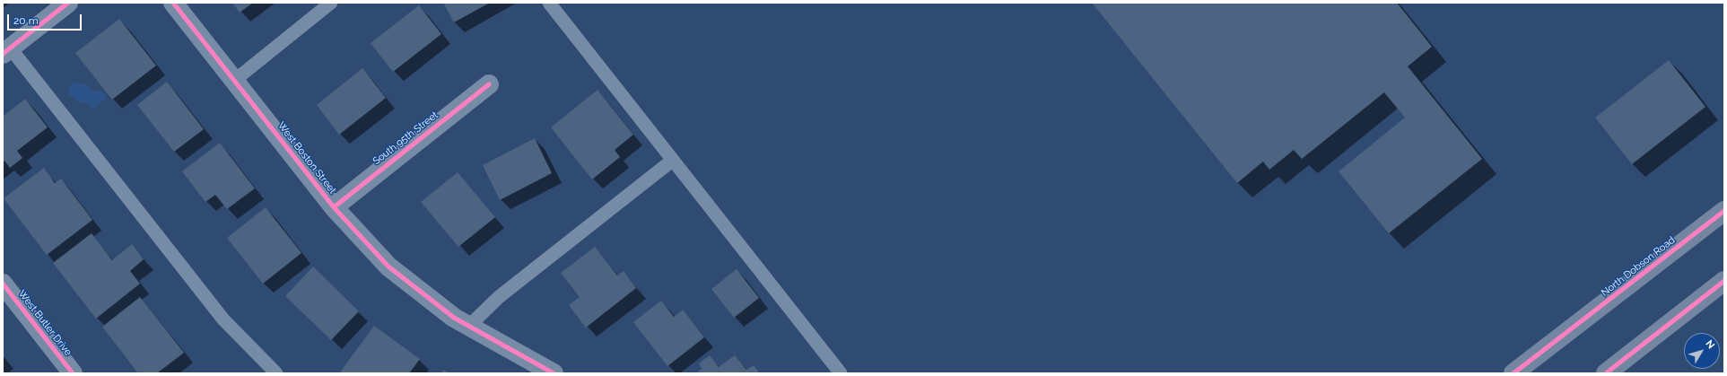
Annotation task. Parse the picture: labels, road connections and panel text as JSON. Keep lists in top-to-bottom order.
{
  "streets": {
    "main road": ["North Dobson Road"],
    "street": ["South 95th Street", "West Boston Street", "West Butler Drive"]
  },
  "crossings": [
    ["South 95th Street", "West Boston Street"]
  ],
  "scale_bar": "20 m",
  "north": "top right"
}
